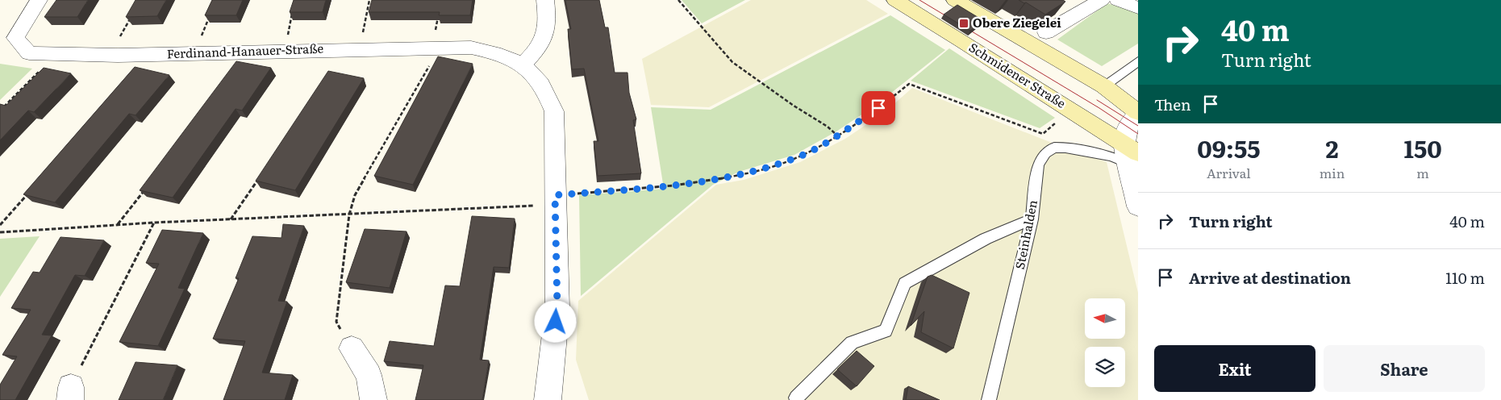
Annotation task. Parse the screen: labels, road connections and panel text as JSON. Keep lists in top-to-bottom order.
{
  "streets": {
    "main road": ["Schmidener Straße"],
    "street": ["Ferdinand-Hanauer-Straße"],
    "lane": ["Steinhalden"]
  },
  "crossings": [
    ["Schmidener Straße", "Steinhalden"]
  ],
  "places": {
    "transit": ["Obere Ziegelei"]
  },
  "north": "left",
  "page": {
    "turn": ["40 m", "Turn right"],
    "then": "Then",
    "eta": [
      "09:55",
      "Arrival",
      "2",
      "min",
      "150",
      "m"
    ],
    "list": [
      {
        "name": "Turn right",
        "value": "40 m"
      },
      {
        "name": "Arrive at destination",
        "value": "110 m"
      }
    ],
    "buttons": ["Exit", "Share"]
  }
}
